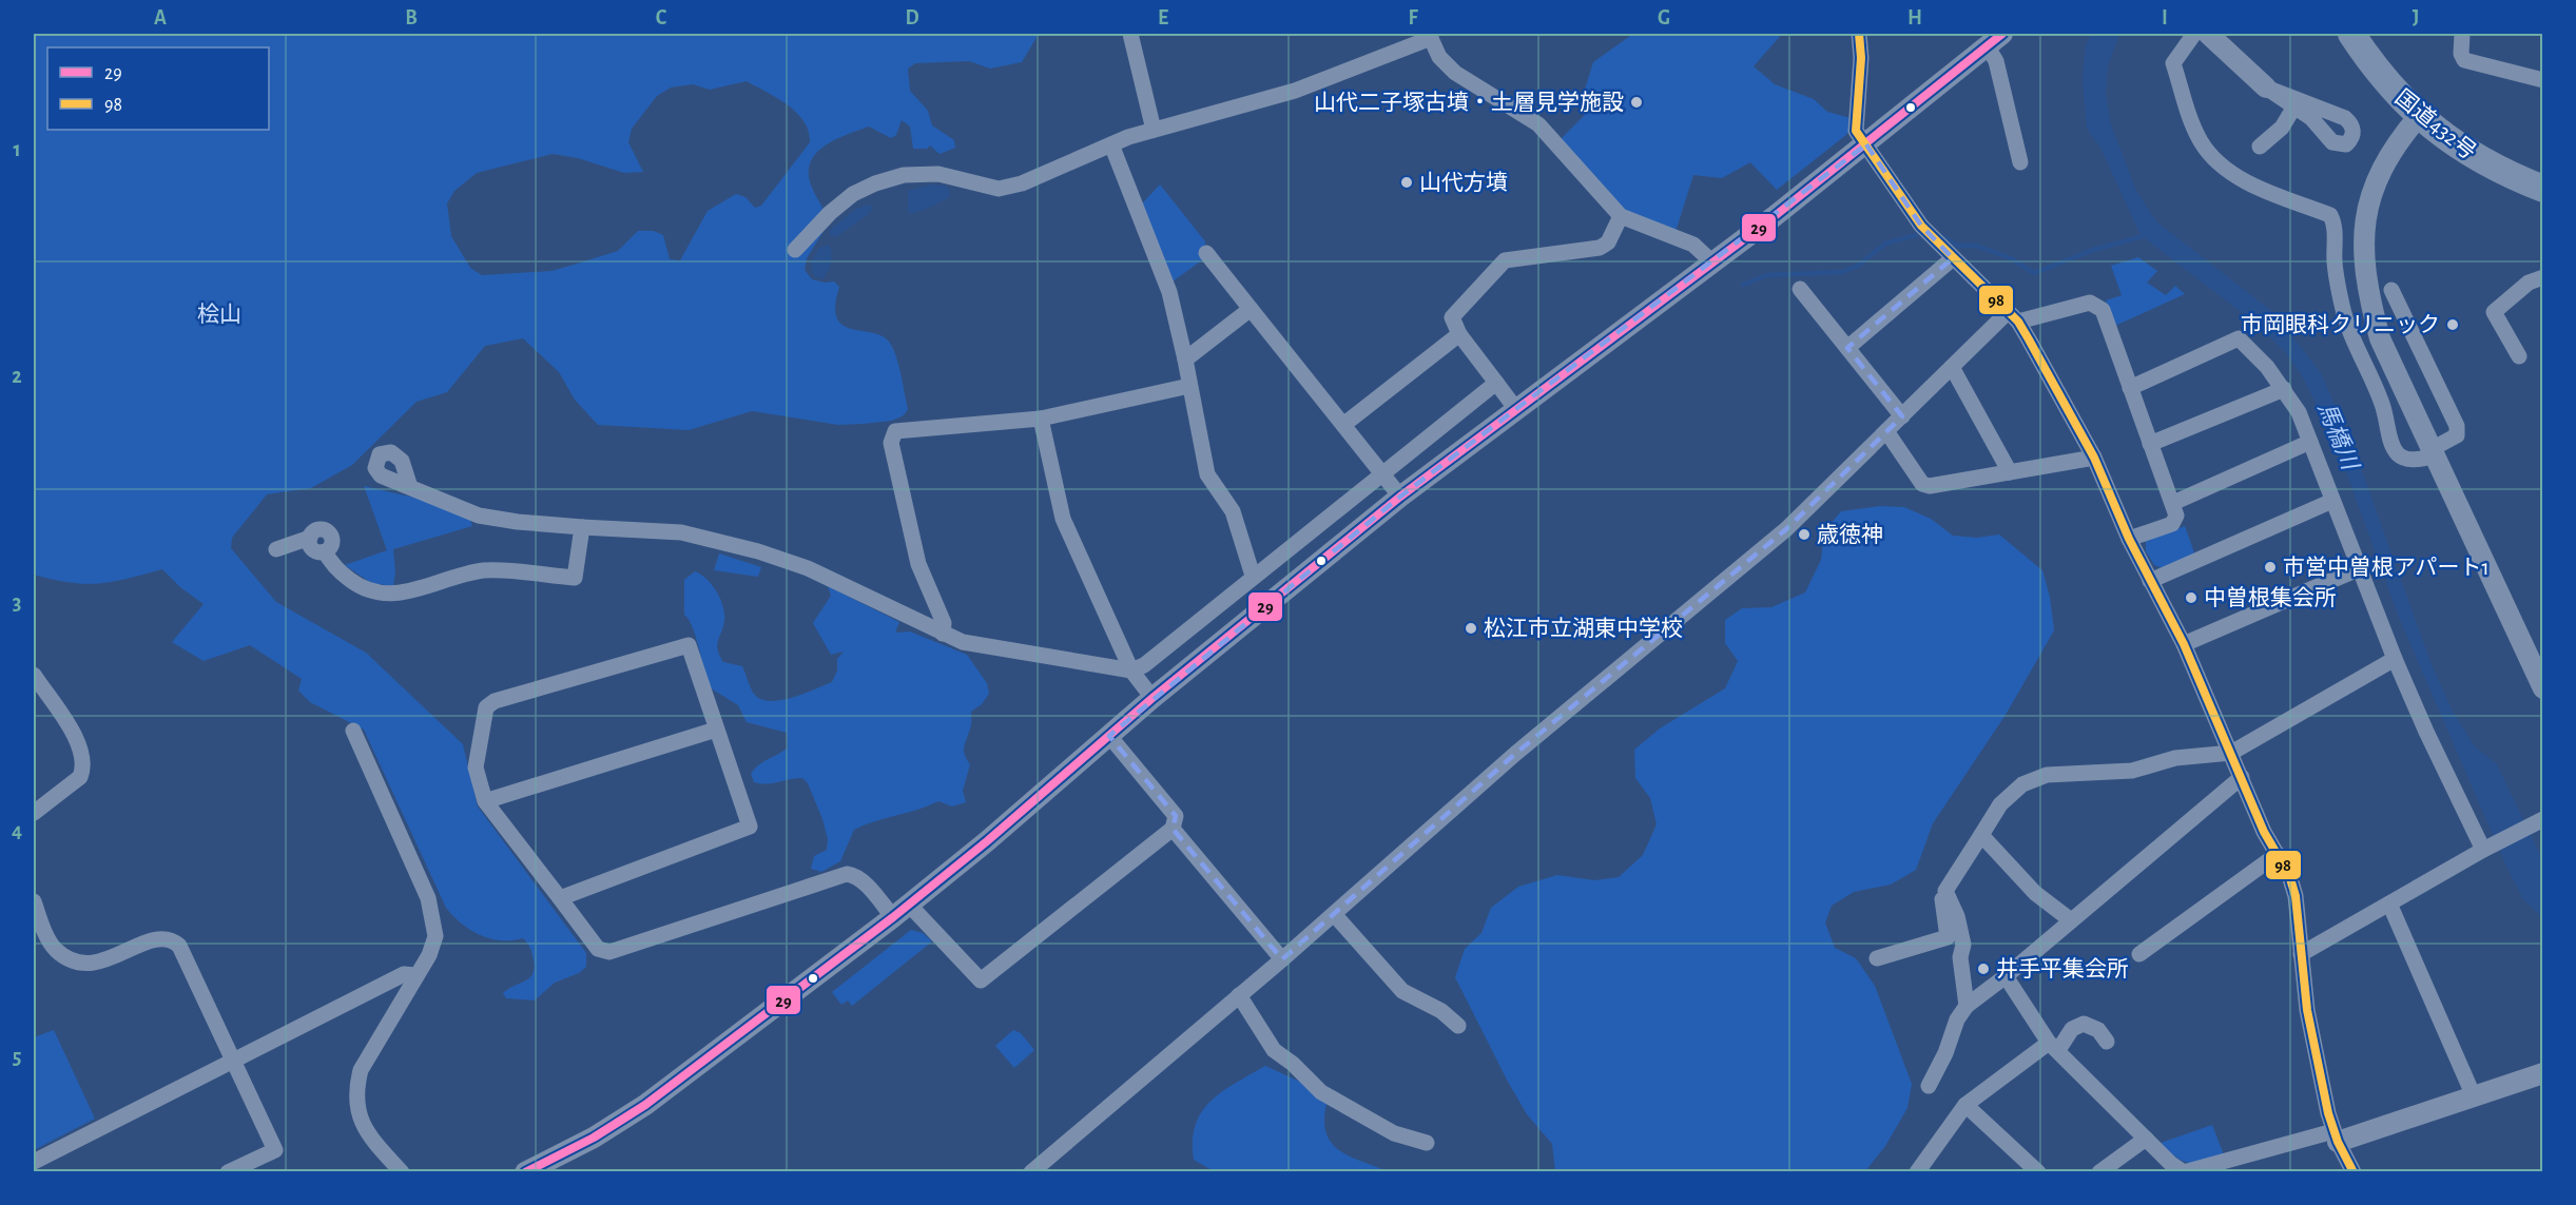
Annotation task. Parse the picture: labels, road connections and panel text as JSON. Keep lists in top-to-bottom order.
{
  "streets": {
    "highway": ["国道432号"]
  },
  "water": ["馬橋川"],
  "parks": ["桧山"],
  "places": [
    "山代二子塚古墳・土層見学施設",
    "山代方墳",
    "市岡眼科クリニック",
    "歳徳神",
    "市営中曽根アパート1",
    "中曽根集会所",
    "松江市立湖東中学校",
    "井手平集会所"
  ],
  "lines": ["transit line 29", "transit line 98"],
  "legend": ["29", "98"],
  "grid": {
    "columns": [
      "A",
      "B",
      "C",
      "D",
      "E",
      "F",
      "G",
      "H",
      "I",
      "J"
    ],
    "rows": [
      "1",
      "2",
      "3",
      "4",
      "5"
    ]
  }
}
